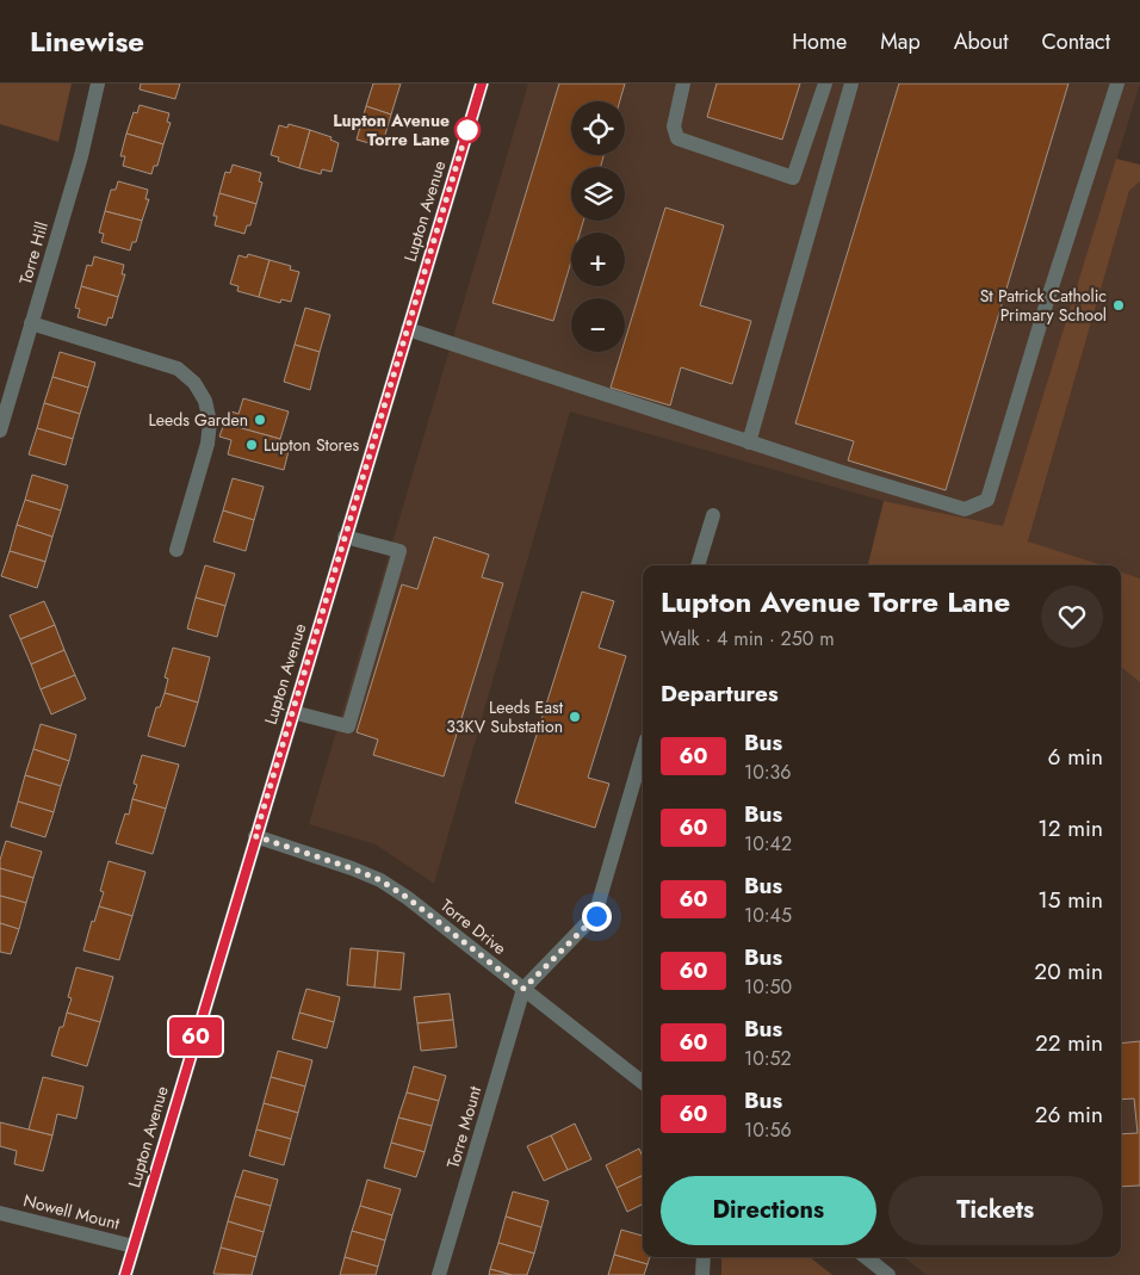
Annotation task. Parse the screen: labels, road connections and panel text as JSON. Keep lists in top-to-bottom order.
{
  "streets": {
    "street": [
      "Lupton Avenue",
      "Torre Hill",
      "Torre Drive",
      "Torre Mount",
      "Nowell Mount"
    ]
  },
  "crossings": [
    ["Lupton Avenue", "Torre Drive"],
    ["Lupton Avenue", "Nowell Mount"],
    ["Torre Drive", "Torre Mount"]
  ],
  "places": [
    "Lupton Avenue Torre Lane",
    "St Patrick Catholic Primary School",
    "Leeds Garden",
    "Lupton Stores",
    "Leeds East 33KV Substation"
  ],
  "lines": ["bus line 60"],
  "page": {
    "header": "Linewise",
    "nav": [
      "Home",
      "Map",
      "About",
      "Contact"
    ],
    "on_map": "60",
    "map_buttons": ["+", "−"],
    "heading": [
      ["Lupton Avenue Torre Lane", "Walk · 4 min · 250 m"],
      "Departures"
    ],
    "list": [
      {
        "mark": "60",
        "name": "Bus",
        "note": "10:36",
        "value": "6 min"
      },
      {
        "mark": "60",
        "name": "Bus",
        "note": "10:42",
        "value": "12 min"
      },
      {
        "mark": "60",
        "name": "Bus",
        "note": "10:45",
        "value": "15 min"
      },
      {
        "mark": "60",
        "name": "Bus",
        "note": "10:50",
        "value": "20 min"
      },
      {
        "mark": "60",
        "name": "Bus",
        "note": "10:52",
        "value": "22 min"
      },
      {
        "mark": "60",
        "name": "Bus",
        "note": "10:56",
        "value": "26 min"
      }
    ],
    "buttons": ["Directions", "Tickets"]
  }
}
